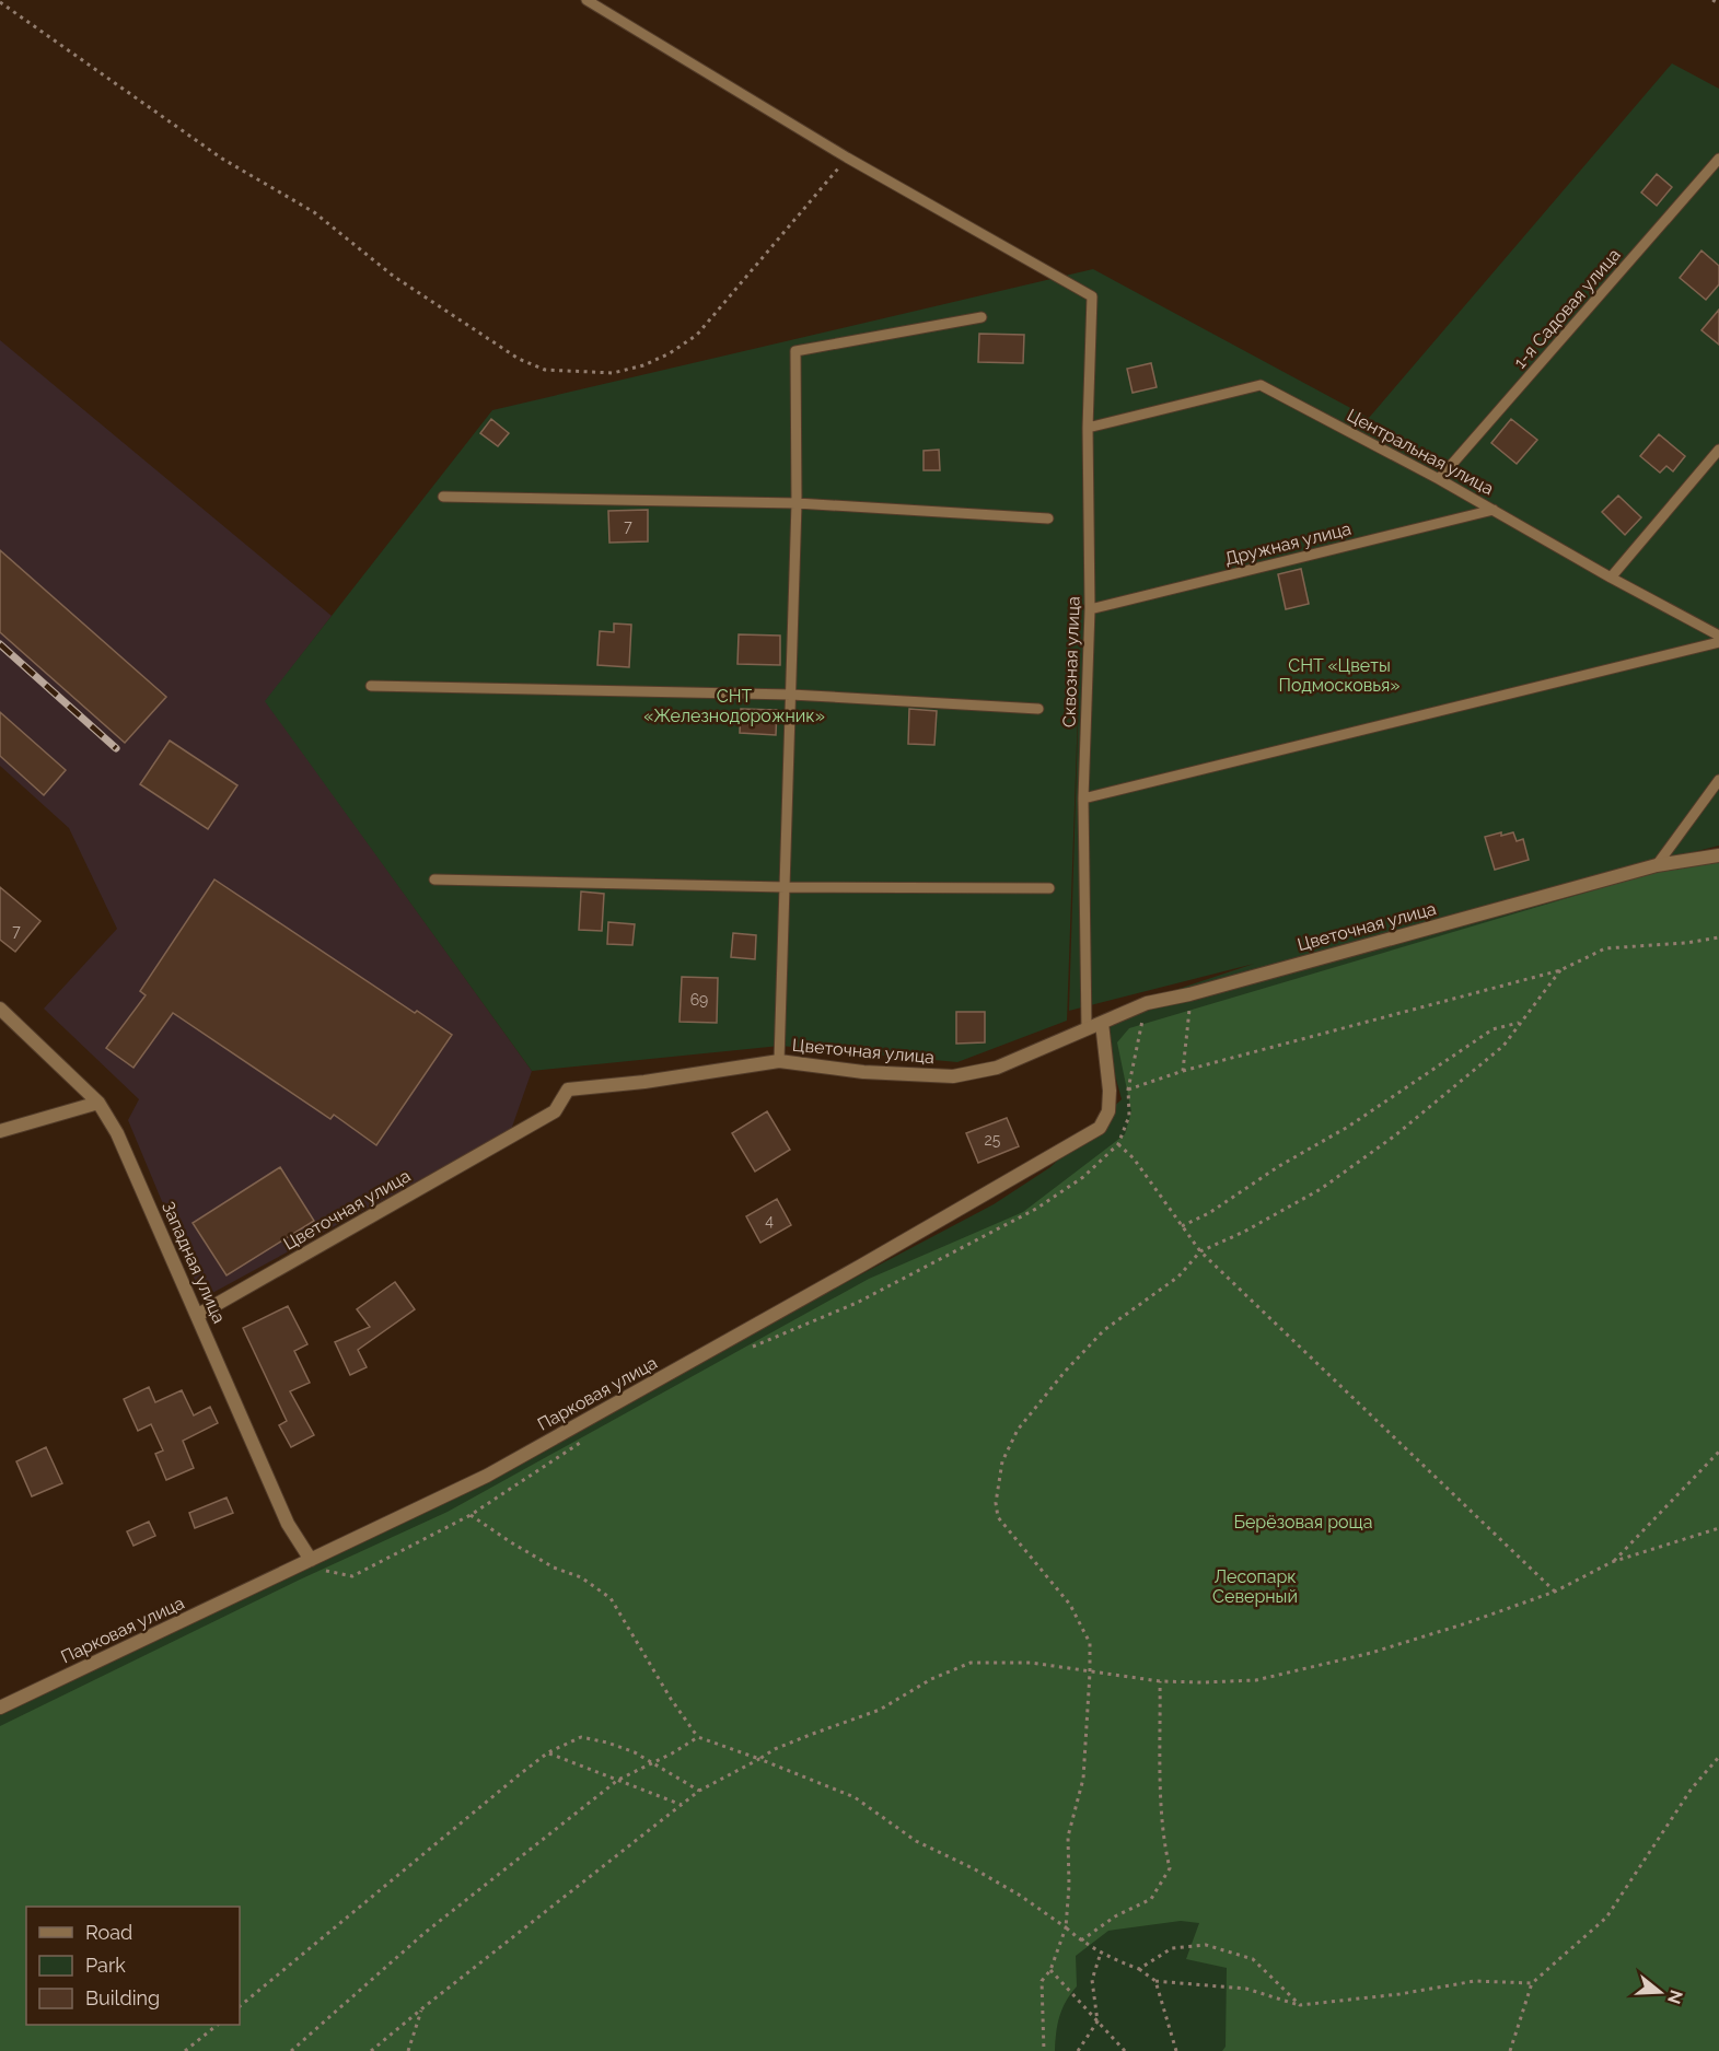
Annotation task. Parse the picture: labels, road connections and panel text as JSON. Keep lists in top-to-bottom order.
{
  "streets": {
    "street": ["Цветочная улица", "Западная улица", "Парковая улица"],
    "lane": [
      "1-я Садовая улица",
      "Центральная улица",
      "Дружная улица",
      "Сквозная улица"
    ]
  },
  "crossings": [
    ["1-я Садовая улица", "Центральная улица"],
    ["Центральная улица", "Дружная улица"],
    ["Центральная улица", "Сквозная улица"],
    ["Дружная улица", "Сквозная улица"],
    ["Сквозная улица", "Цветочная улица"],
    ["Цветочная улица", "Западная улица"],
    ["Цветочная улица", "Парковая улица"],
    ["Западная улица", "Парковая улица"]
  ],
  "parks": [
    "СНТ «Цветы Подмосковья»",
    "СНТ «Железнодорожник»",
    "Берёзовая роща",
    "Лесопарк Северный"
  ],
  "house_numbers": [
    "7",
    "7",
    "69",
    "25",
    "4"
  ],
  "legend": ["Road", "Park", "Building"],
  "north": "right"
}
